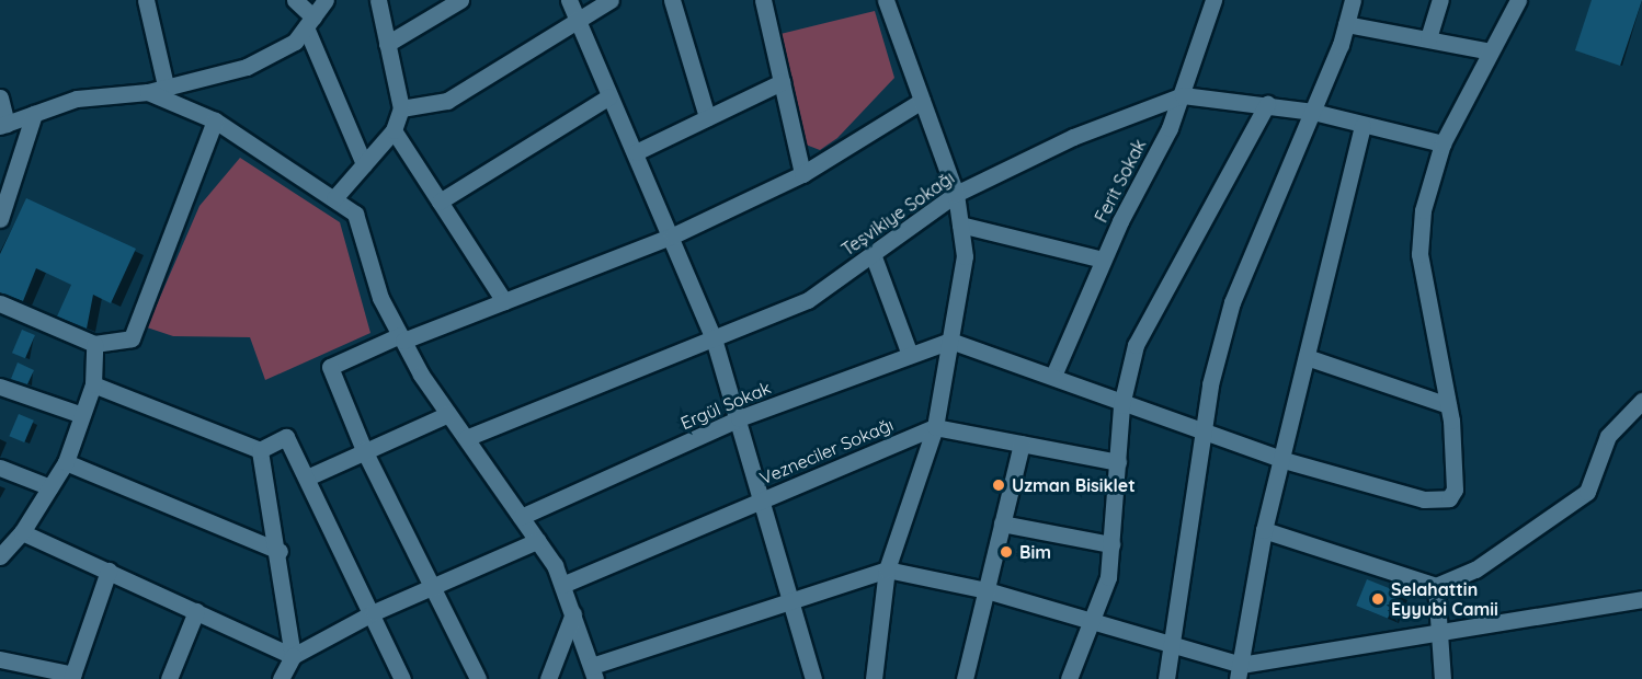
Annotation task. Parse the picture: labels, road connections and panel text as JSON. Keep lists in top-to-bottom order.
{
  "streets": {
    "street": [
      "Ferit Sokak",
      "Teşvikiye Sokağı",
      "Ergül Sokak",
      "Vezneciler Sokağı"
    ]
  },
  "crossings": [
    ["Ferit Sokak", "Teşvikiye Sokağı"]
  ],
  "places": ["Uzman Bisiklet", "Bim", "Selahattin Eyyubi Camii"]
}
